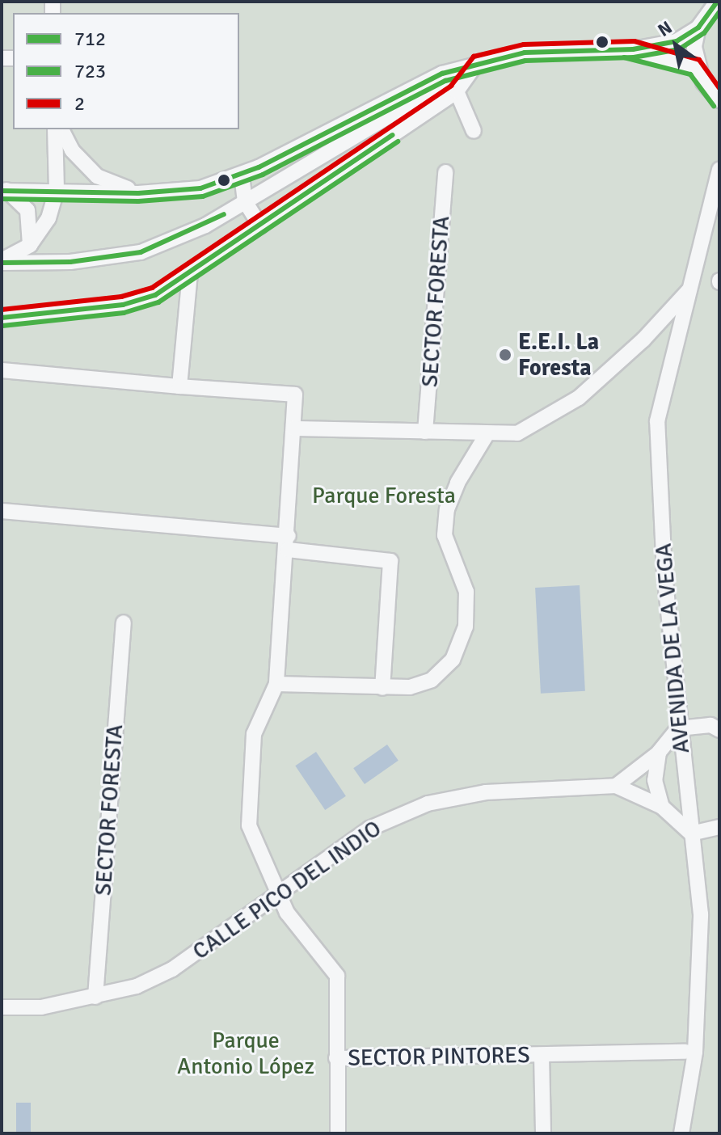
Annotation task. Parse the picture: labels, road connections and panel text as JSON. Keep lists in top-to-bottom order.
{
  "streets": {
    "street": [
      "SECTOR FORESTA",
      "AVENIDA DE LA VEGA",
      "CALLE PICO DEL INDIO",
      "SECTOR PINTORES"
    ]
  },
  "crossings": [
    ["SECTOR FORESTA", "CALLE PICO DEL INDIO"],
    ["AVENIDA DE LA VEGA", "CALLE PICO DEL INDIO"],
    ["CALLE PICO DEL INDIO", "SECTOR PINTORES"]
  ],
  "parks": ["Parque Foresta", "Parque Antonio López"],
  "places": ["E.E.I. La Foresta"],
  "lines": ["transit line 712", "transit line 723", "transit line 2"],
  "legend": ["712", "723", "2"],
  "north": "top left"
}
